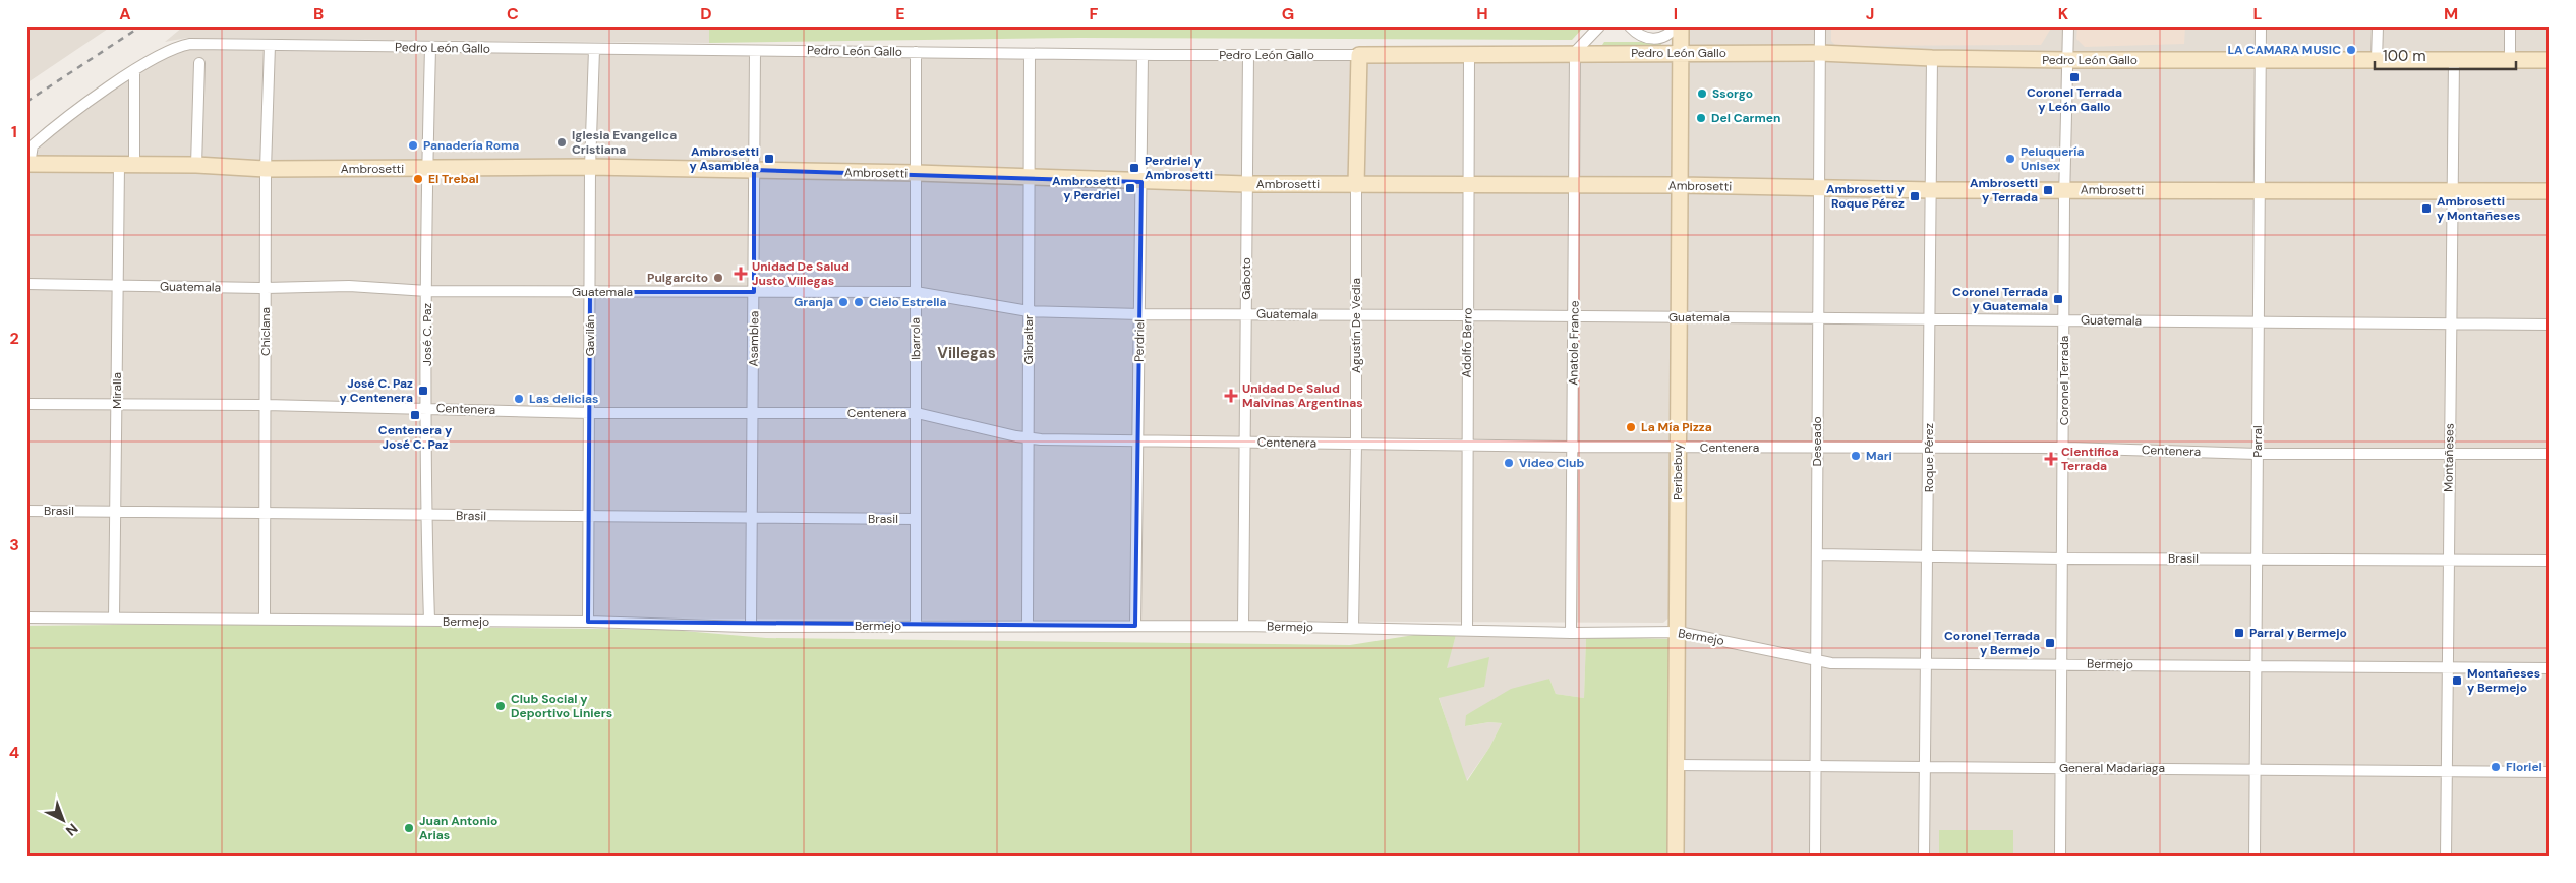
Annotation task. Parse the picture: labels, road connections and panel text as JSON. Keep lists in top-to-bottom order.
{
  "streets": {
    "street": [
      "Pedro León Gallo",
      "Ambrosetti",
      "Gaboto",
      "Guatemala",
      "Agustín De Vedia",
      "Chiclana",
      "José C. Paz",
      "Gavilán",
      "Asamblea",
      "Ibarrola",
      "Gibraltar",
      "Perdriel",
      "Adolfo Berro",
      "Anatole France",
      "Coronel Terrada",
      "Miralla",
      "Centenera",
      "Deseado",
      "Parral",
      "Roque Pérez",
      "Montañeses",
      "Peribebuy",
      "Brasil",
      "Bermejo",
      "General Madariaga"
    ]
  },
  "crossings": [
    ["Pedro León Gallo", "Ambrosetti"],
    ["Pedro León Gallo", "Gaboto"],
    ["Pedro León Gallo", "Agustín De Vedia"],
    ["Pedro León Gallo", "Chiclana"],
    ["Pedro León Gallo", "José C. Paz"],
    ["Pedro León Gallo", "Gavilán"],
    ["Pedro León Gallo", "Asamblea"],
    ["Pedro León Gallo", "Ibarrola"],
    ["Pedro León Gallo", "Gibraltar"],
    ["Pedro León Gallo", "Perdriel"],
    ["Pedro León Gallo", "Adolfo Berro"],
    ["Pedro León Gallo", "Anatole France"],
    ["Pedro León Gallo", "Coronel Terrada"],
    ["Pedro León Gallo", "Miralla"],
    ["Pedro León Gallo", "Deseado"],
    ["Pedro León Gallo", "Parral"],
    ["Pedro León Gallo", "Roque Pérez"],
    ["Pedro León Gallo", "Montañeses"],
    ["Pedro León Gallo", "Peribebuy"],
    ["Ambrosetti", "Gaboto"],
    ["Ambrosetti", "Agustín De Vedia"],
    ["Ambrosetti", "Chiclana"],
    ["Ambrosetti", "José C. Paz"],
    ["Ambrosetti", "Gavilán"],
    ["Ambrosetti", "Asamblea"],
    ["Ambrosetti", "Ibarrola"],
    ["Ambrosetti", "Gibraltar"],
    ["Ambrosetti", "Perdriel"],
    ["Ambrosetti", "Adolfo Berro"],
    ["Ambrosetti", "Anatole France"],
    ["Ambrosetti", "Coronel Terrada"],
    ["Ambrosetti", "Miralla"],
    ["Ambrosetti", "Deseado"],
    ["Ambrosetti", "Parral"],
    ["Ambrosetti", "Roque Pérez"],
    ["Ambrosetti", "Montañeses"],
    ["Ambrosetti", "Peribebuy"],
    ["Gaboto", "Guatemala"],
    ["Gaboto", "Centenera"],
    ["Gaboto", "Bermejo"],
    ["Guatemala", "Agustín De Vedia"],
    ["Guatemala", "Chiclana"],
    ["Guatemala", "José C. Paz"],
    ["Guatemala", "Gavilán"],
    ["Guatemala", "Asamblea"],
    ["Guatemala", "Ibarrola"],
    ["Guatemala", "Gibraltar"],
    ["Guatemala", "Perdriel"],
    ["Guatemala", "Adolfo Berro"],
    ["Guatemala", "Anatole France"],
    ["Guatemala", "Coronel Terrada"],
    ["Guatemala", "Miralla"],
    ["Guatemala", "Deseado"],
    ["Guatemala", "Parral"],
    ["Guatemala", "Roque Pérez"],
    ["Guatemala", "Montañeses"],
    ["Guatemala", "Peribebuy"],
    ["Agustín De Vedia", "Centenera"],
    ["Agustín De Vedia", "Bermejo"],
    ["Chiclana", "Centenera"],
    ["Chiclana", "Brasil"],
    ["Chiclana", "Bermejo"],
    ["José C. Paz", "Centenera"],
    ["José C. Paz", "Brasil"],
    ["José C. Paz", "Bermejo"],
    ["Gavilán", "Centenera"],
    ["Gavilán", "Brasil"],
    ["Gavilán", "Bermejo"],
    ["Asamblea", "Centenera"],
    ["Asamblea", "Brasil"],
    ["Asamblea", "Bermejo"],
    ["Ibarrola", "Centenera"],
    ["Ibarrola", "Brasil"],
    ["Ibarrola", "Bermejo"],
    ["Gibraltar", "Centenera"],
    ["Gibraltar", "Bermejo"],
    ["Perdriel", "Centenera"],
    ["Perdriel", "Bermejo"],
    ["Adolfo Berro", "Centenera"],
    ["Adolfo Berro", "Bermejo"],
    ["Anatole France", "Centenera"],
    ["Anatole France", "Bermejo"],
    ["Coronel Terrada", "Centenera"],
    ["Coronel Terrada", "Brasil"],
    ["Coronel Terrada", "Bermejo"],
    ["Coronel Terrada", "General Madariaga"],
    ["Miralla", "Centenera"],
    ["Miralla", "Brasil"],
    ["Miralla", "Bermejo"],
    ["Centenera", "Deseado"],
    ["Centenera", "Parral"],
    ["Centenera", "Roque Pérez"],
    ["Centenera", "Montañeses"],
    ["Centenera", "Peribebuy"],
    ["Deseado", "Brasil"],
    ["Deseado", "Bermejo"],
    ["Deseado", "General Madariaga"],
    ["Parral", "Brasil"],
    ["Parral", "Bermejo"],
    ["Parral", "General Madariaga"],
    ["Roque Pérez", "Brasil"],
    ["Roque Pérez", "Bermejo"],
    ["Roque Pérez", "General Madariaga"],
    ["Montañeses", "Brasil"],
    ["Montañeses", "Bermejo"],
    ["Montañeses", "General Madariaga"],
    ["Peribebuy", "Bermejo"],
    ["Peribebuy", "General Madariaga"]
  ],
  "districts": ["Villegas"],
  "places": {
    "other": [
      "LA CAMARA MUSIC",
      "Ssorgo",
      "Del Carmen",
      "Iglesia Evangelica Cristiana",
      "Panadería Roma",
      "Peluquería Unisex",
      "El Trebal",
      "Pulgarcito",
      "Granja",
      "Cielo Estrella",
      "Las delicias",
      "La Mía Pizza",
      "Mari",
      "Video Club",
      "Club Social y Deportivo Liniers",
      "Floriel",
      "Juan Antonio Arias"
    ],
    "transit": [
      "Coronel Terrada y León Gallo",
      "Ambrosetti y Asamblea",
      "Perdriel y Ambrosetti",
      "Ambrosetti y Perdriel",
      "Ambrosetti y Terrada",
      "Ambrosetti y Roque Pérez",
      "Ambrosetti y Montañeses",
      "Coronel Terrada y Guatemala",
      "José C. Paz y Centenera",
      "Centenera y José C. Paz",
      "Parral y Bermejo",
      "Coronel Terrada y Bermejo",
      "Montañeses y Bermejo"
    ],
    "health": ["Unidad De Salud Justo Villegas", "Unidad De Salud Malvinas Argentinas", "Cientifica Terrada"]
  },
  "scale_bar": "100 m",
  "north": "bottom right",
  "grid": {
    "columns": [
      "A",
      "B",
      "C",
      "D",
      "E",
      "F",
      "G",
      "H",
      "I",
      "J",
      "K",
      "L",
      "M"
    ],
    "rows": [
      "1",
      "2",
      "3",
      "4"
    ]
  }
}
